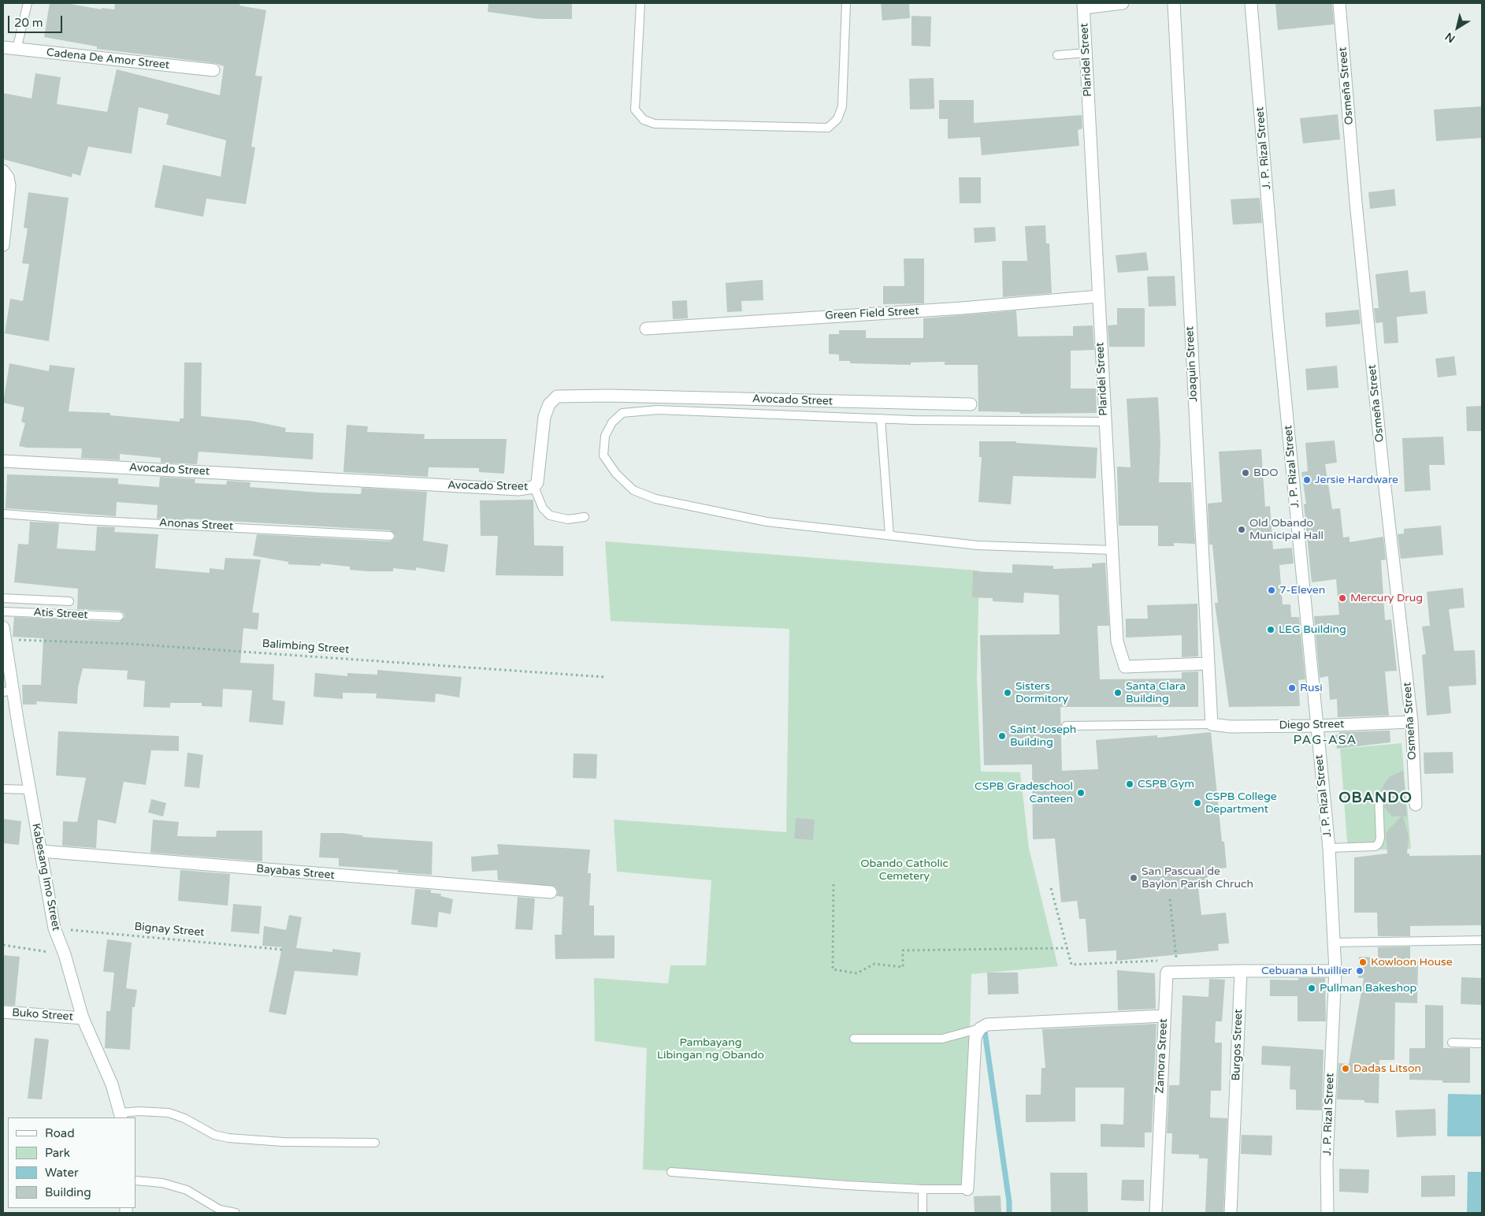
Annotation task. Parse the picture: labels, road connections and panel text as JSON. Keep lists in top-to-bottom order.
{
  "streets": {
    "street": [
      "Cadena De Amor Street",
      "Plaridel Street",
      "Osmeña Street",
      "J. P. Rizal Street",
      "Green Field Street",
      "Joaquin Street",
      "Avocado Street",
      "Diego Street",
      "Bayabas Street",
      "Kabesang Imo Street",
      "Buko Street",
      "Burgos Street",
      "Zamora Street"
    ],
    "lane": ["Anonas Street", "Atis Street"],
    "path": ["Balimbing Street", "Bignay Street"]
  },
  "crossings": [
    ["Plaridel Street", "Green Field Street"],
    ["Plaridel Street", "Joaquin Street"],
    ["Osmeña Street", "Diego Street"],
    ["J. P. Rizal Street", "Diego Street"],
    ["Joaquin Street", "Diego Street"],
    ["Balimbing Street", "Kabesang Imo Street"],
    ["Bayabas Street", "Kabesang Imo Street"],
    ["Kabesang Imo Street", "Bignay Street"],
    ["Kabesang Imo Street", "Buko Street"],
    ["Burgos Street", "Zamora Street"]
  ],
  "districts": ["PAG-ASA", "OBANDO"],
  "parks": ["Obando Catholic Cemetery", "Pambayang Libingan ng Obando"],
  "places": [
    "BDO",
    "Jersie Hardware",
    "Old Obando Municipal Hall",
    "7-Eleven",
    "Mercury Drug",
    "LEG Building",
    "Rusi",
    "Sisters Dormitory",
    "Santa Clara Building",
    "Saint Joseph Building",
    "CSPB Gym",
    "CSPB Gradeschool Canteen",
    "CSPB College Department",
    "San Pascual de Baylon Parish Chruch",
    "Kowloon House",
    "Cebuana Lhuillier",
    "Pullman Bakeshop",
    "Dadas Litson"
  ],
  "legend": [
    "Road",
    "Park",
    "Water",
    "Building"
  ],
  "scale_bar": "20 m",
  "north": "bottom left"
}
